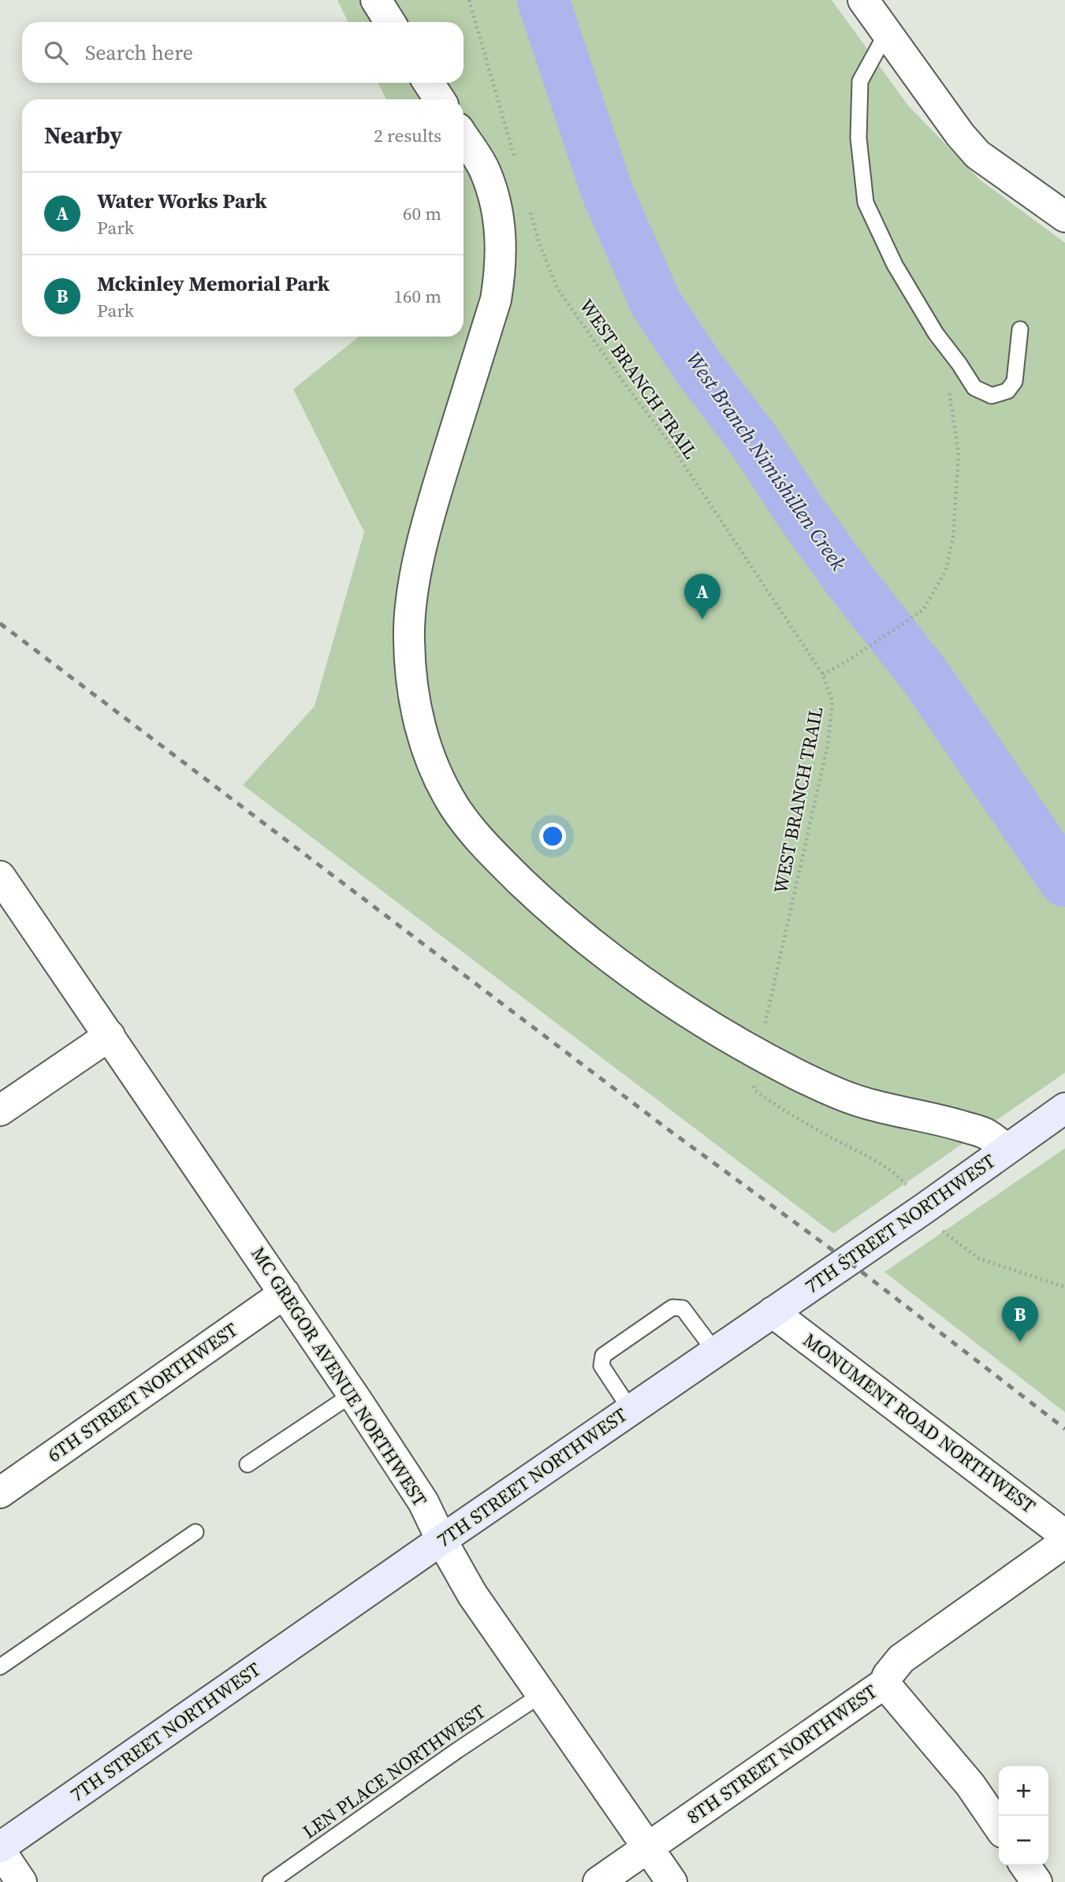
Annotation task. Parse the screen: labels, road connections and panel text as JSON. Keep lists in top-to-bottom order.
{
  "streets": {
    "street": [
      "7TH STREET NORTHWEST",
      "MC GREGOR AVENUE NORTHWEST",
      "6TH STREET NORTHWEST",
      "MONUMENT ROAD NORTHWEST",
      "8TH STREET NORTHWEST"
    ],
    "lane": ["LEN PLACE NORTHWEST"],
    "path": ["WEST BRANCH TRAIL"]
  },
  "crossings": [
    ["WEST BRANCH TRAIL", "7TH STREET NORTHWEST"],
    ["7TH STREET NORTHWEST", "MC GREGOR AVENUE NORTHWEST"],
    ["7TH STREET NORTHWEST", "MONUMENT ROAD NORTHWEST"],
    ["MC GREGOR AVENUE NORTHWEST", "6TH STREET NORTHWEST"],
    ["MC GREGOR AVENUE NORTHWEST", "8TH STREET NORTHWEST"],
    ["MC GREGOR AVENUE NORTHWEST", "LEN PLACE NORTHWEST"]
  ],
  "water": ["West Branch Nimishillen Creek"],
  "page": {
    "search": "Search here",
    "heading": ["Nearby", "2 results"],
    "list": [
      {
        "mark": "A",
        "name": "Water Works Park",
        "note": "Park",
        "value": "60 m"
      },
      {
        "mark": "B",
        "name": "Mckinley Memorial Park",
        "note": "Park",
        "value": "160 m"
      }
    ],
    "pins": ["A", "B"],
    "map_buttons": ["+", "−"]
  }
}
